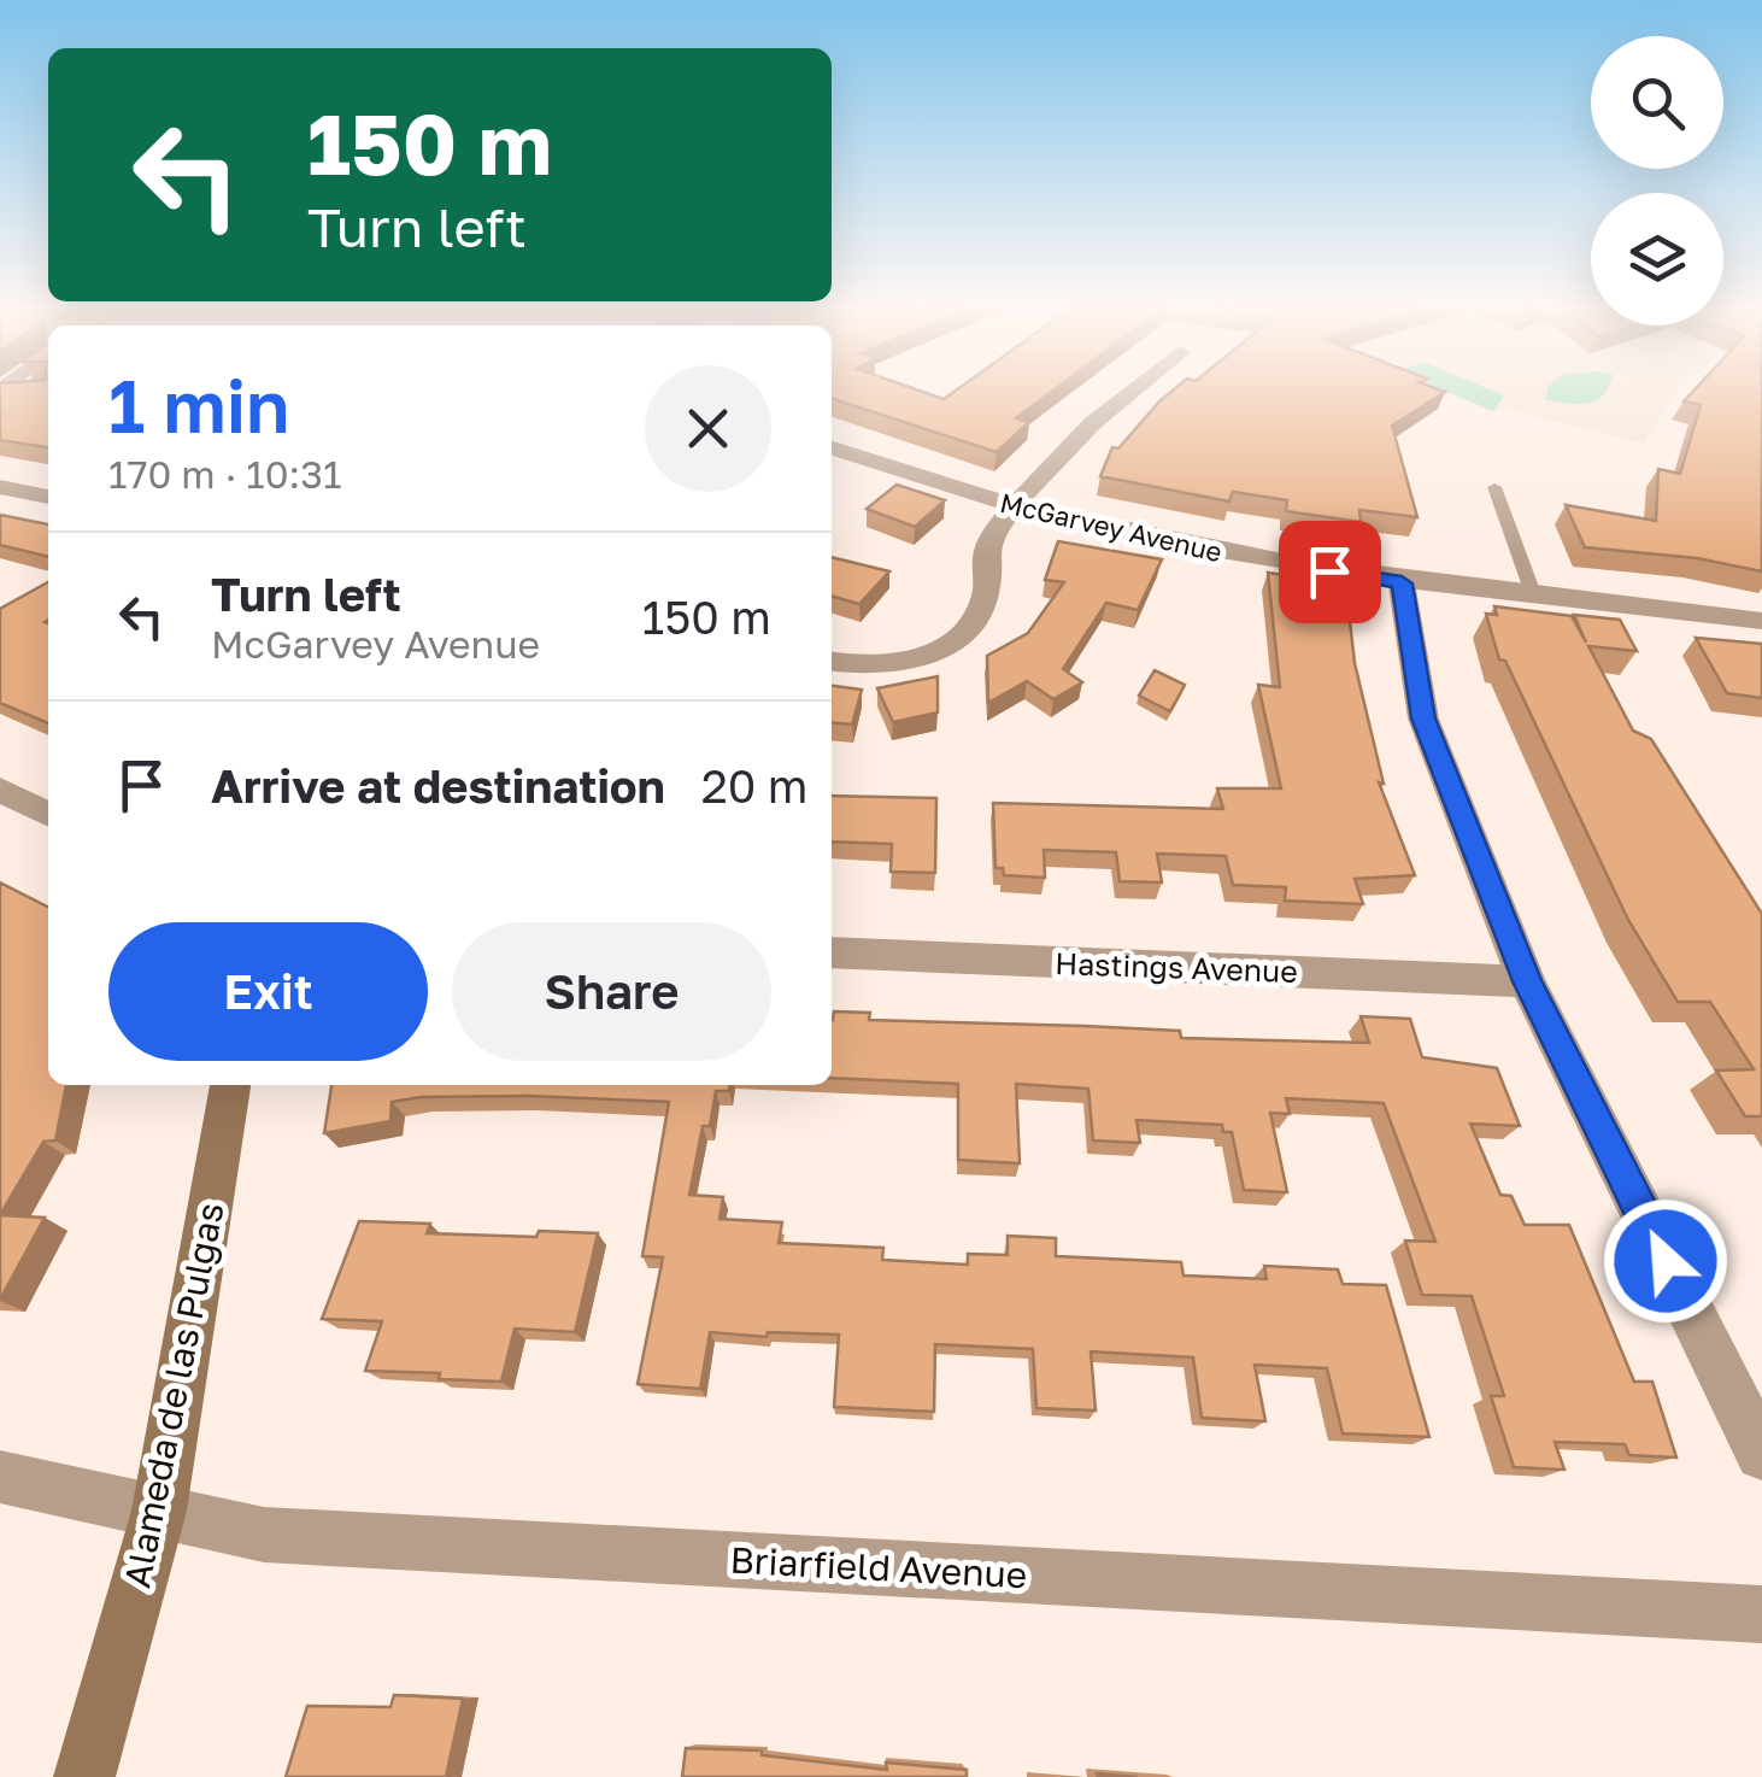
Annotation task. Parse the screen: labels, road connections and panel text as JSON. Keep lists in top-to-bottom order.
{
  "streets": {
    "main road": ["Alameda de las Pulgas"],
    "street": ["McGarvey Avenue", "Hastings Avenue", "Briarfield Avenue"]
  },
  "crossings": [
    ["Alameda de las Pulgas", "Briarfield Avenue"]
  ],
  "page": {
    "turn": ["150 m", "Turn left"],
    "heading": ["1 min", "170 m · 10:31"],
    "list": [
      {
        "name": "Turn left",
        "note": "McGarvey Avenue",
        "value": "150 m"
      },
      {
        "name": "Arrive at destination",
        "value": "20 m"
      }
    ],
    "buttons": ["Exit", "Share"]
  }
}
